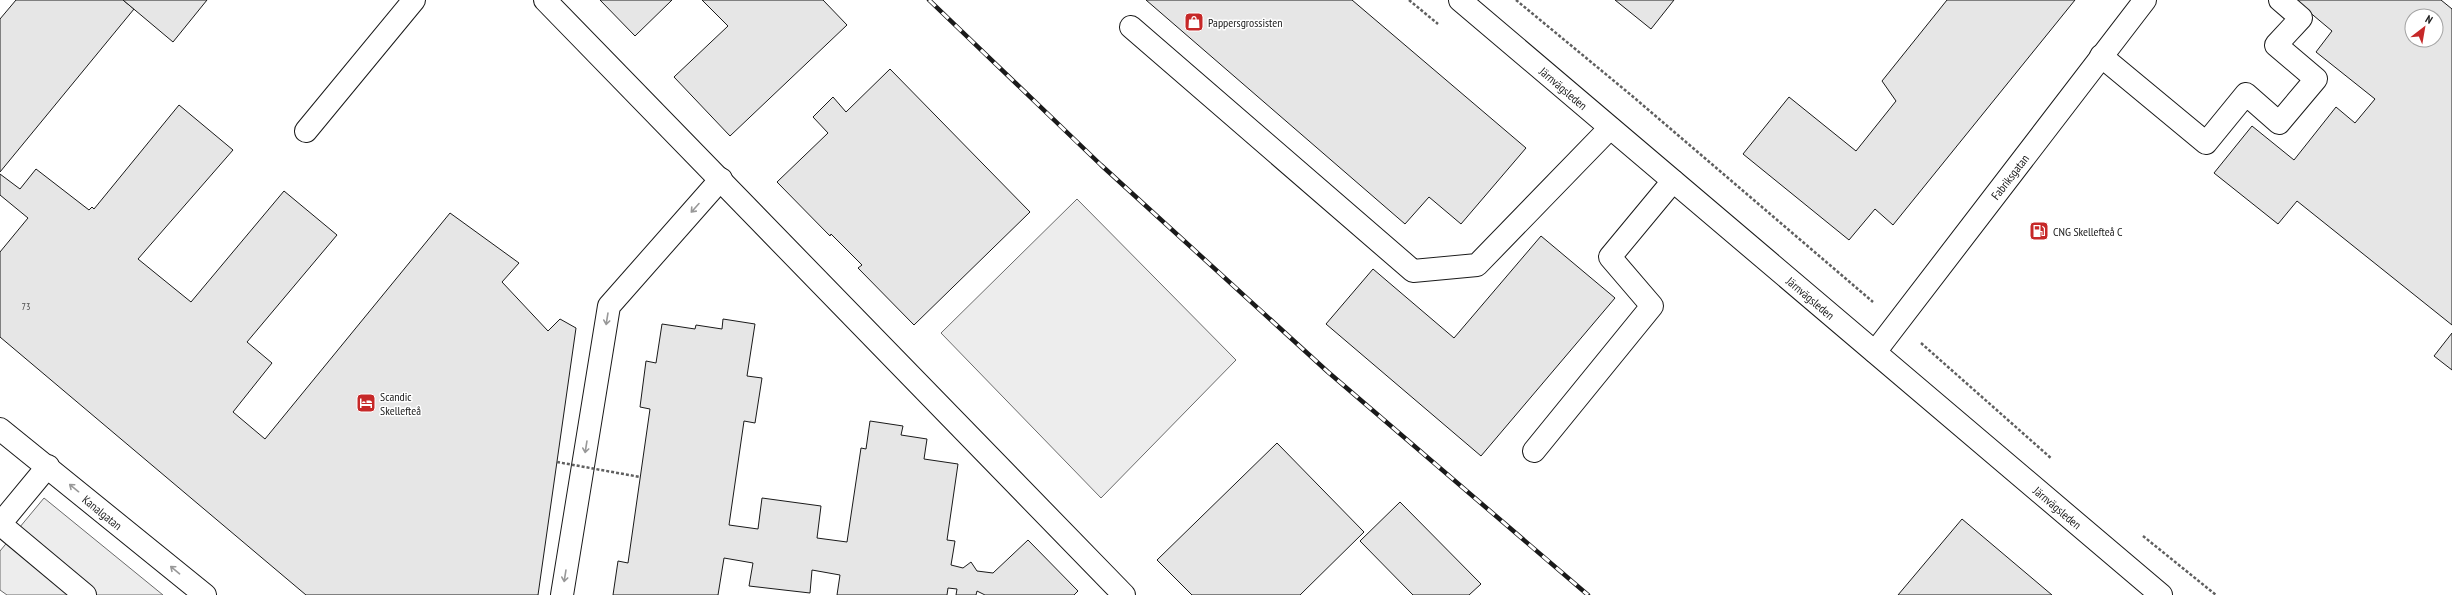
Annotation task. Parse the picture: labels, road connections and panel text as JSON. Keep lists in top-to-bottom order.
{
  "streets": {
    "street": ["Järnvägsleden", "Fabriksgatan", "Kanalgatan"]
  },
  "crossings": [
    ["Järnvägsleden", "Fabriksgatan"]
  ],
  "places": {
    "shop": ["Pappersgrossisten"],
    "fuel station": ["CNG Skellefteå C"],
    "hotel": ["Scandic Skellefteå"]
  },
  "house_numbers": ["73"],
  "north": "top right"
}
